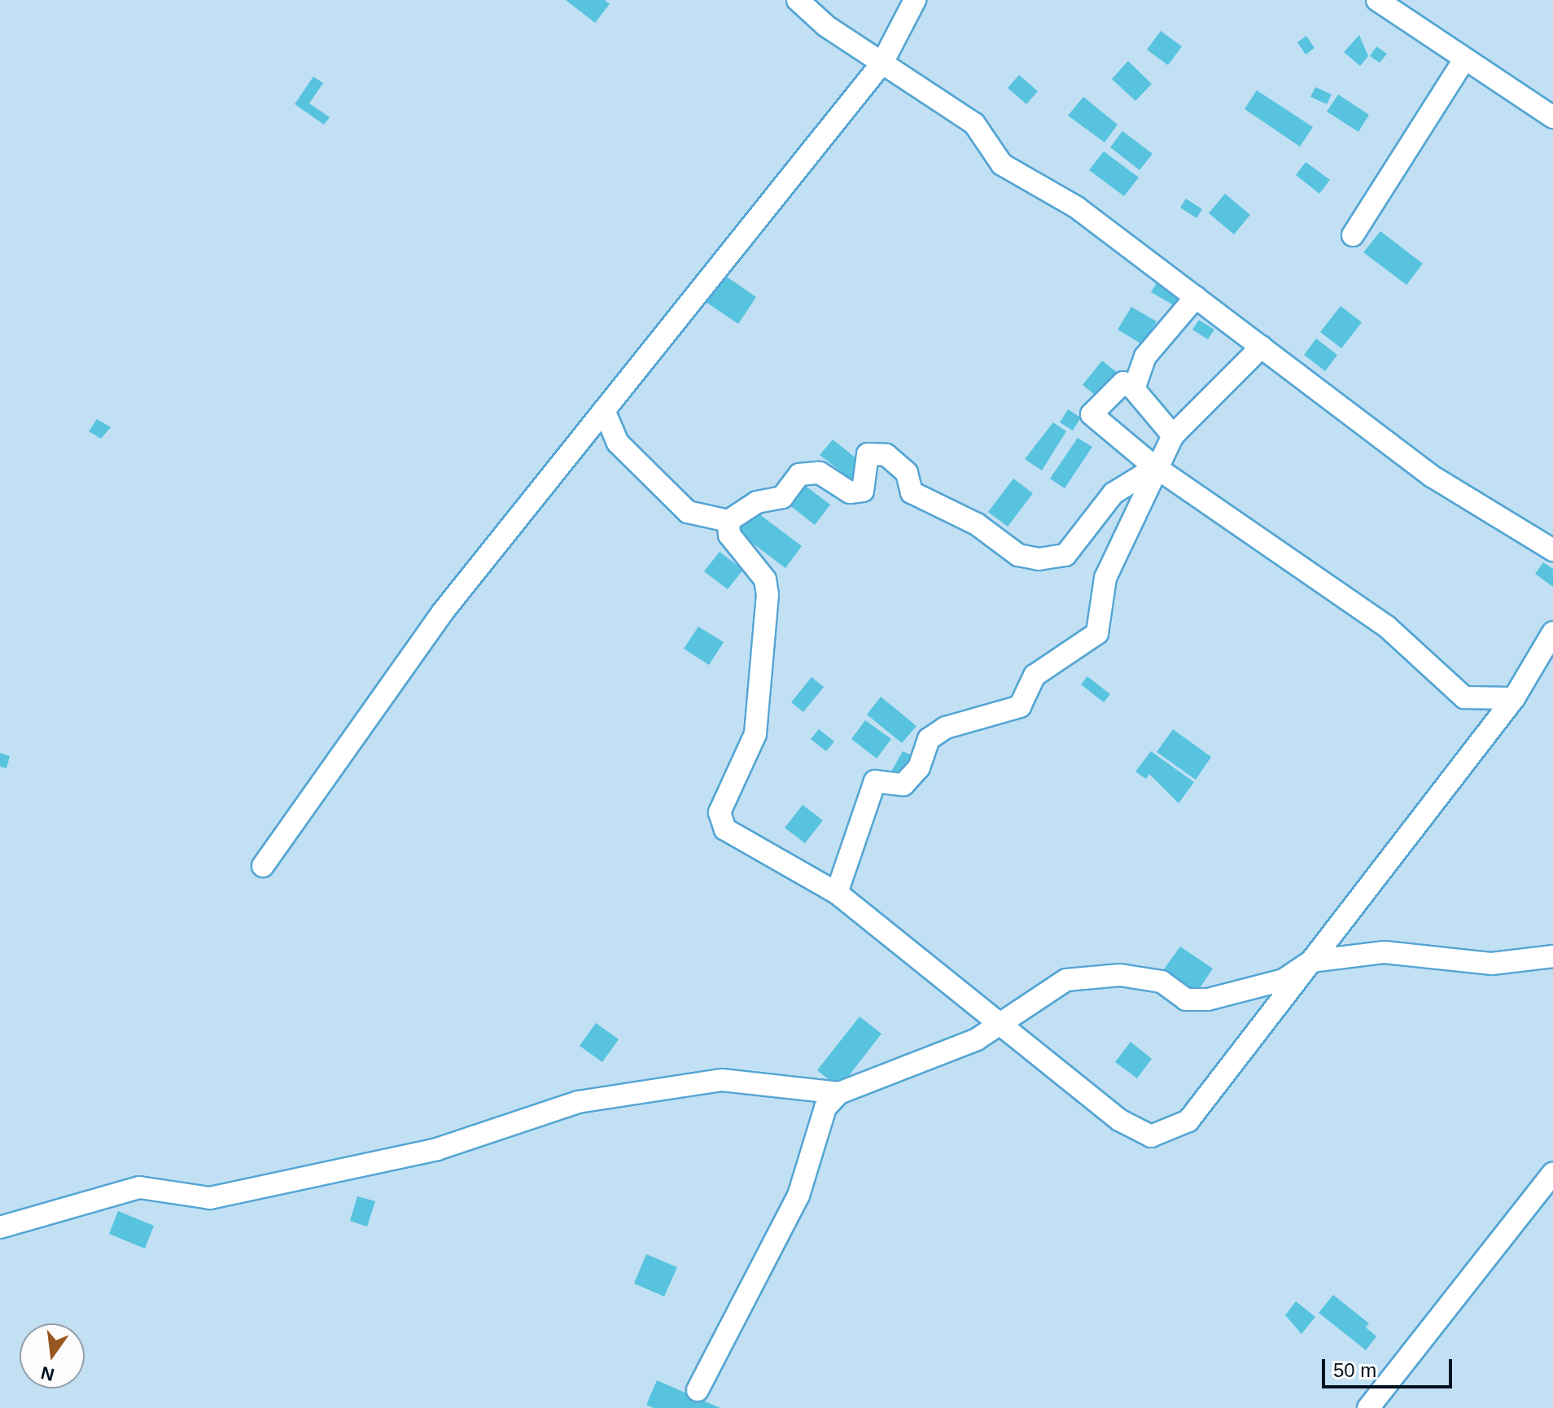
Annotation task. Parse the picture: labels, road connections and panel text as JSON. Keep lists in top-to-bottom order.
{
  "scale_bar": "50 m",
  "north": "bottom"
}
